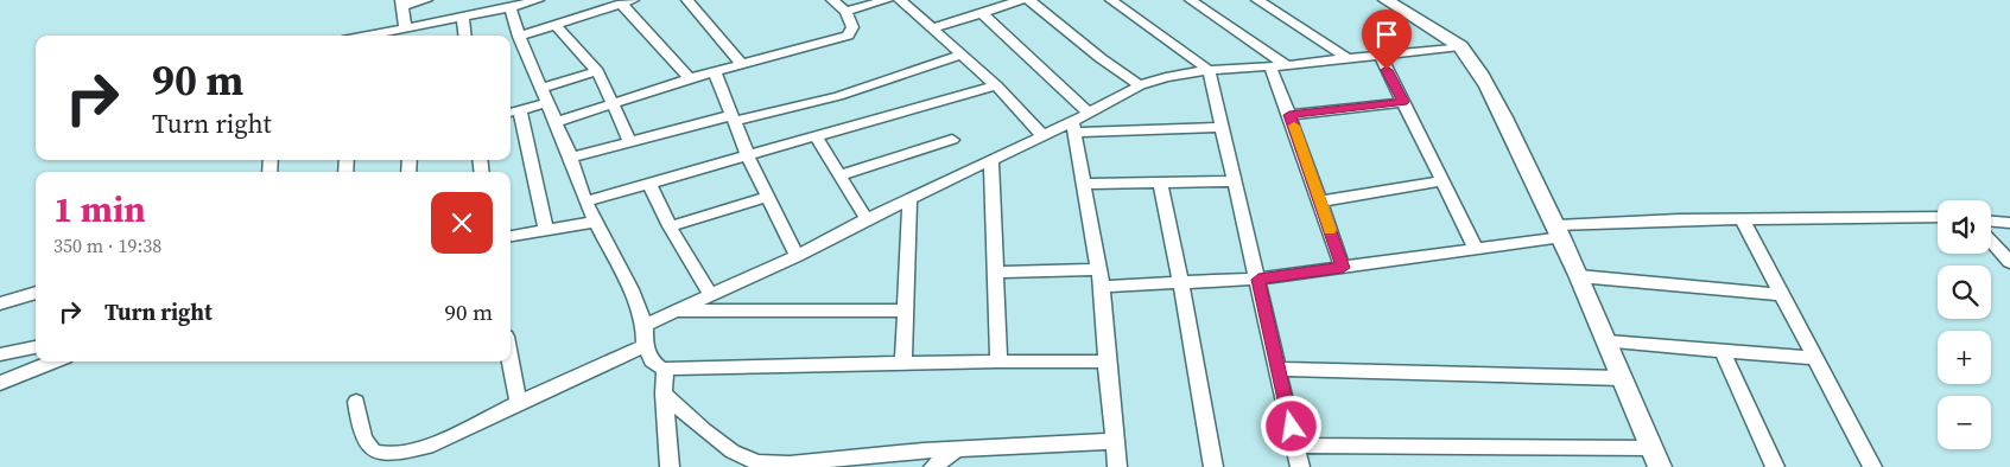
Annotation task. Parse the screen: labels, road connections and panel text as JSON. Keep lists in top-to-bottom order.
{
  "page": {
    "turn": ["90 m", "Turn right"],
    "heading": ["1 min", "350 m · 19:38"],
    "map_buttons": ["+", "−"],
    "list": [
      {
        "name": "Turn right",
        "value": "90 m"
      }
    ]
  }
}
